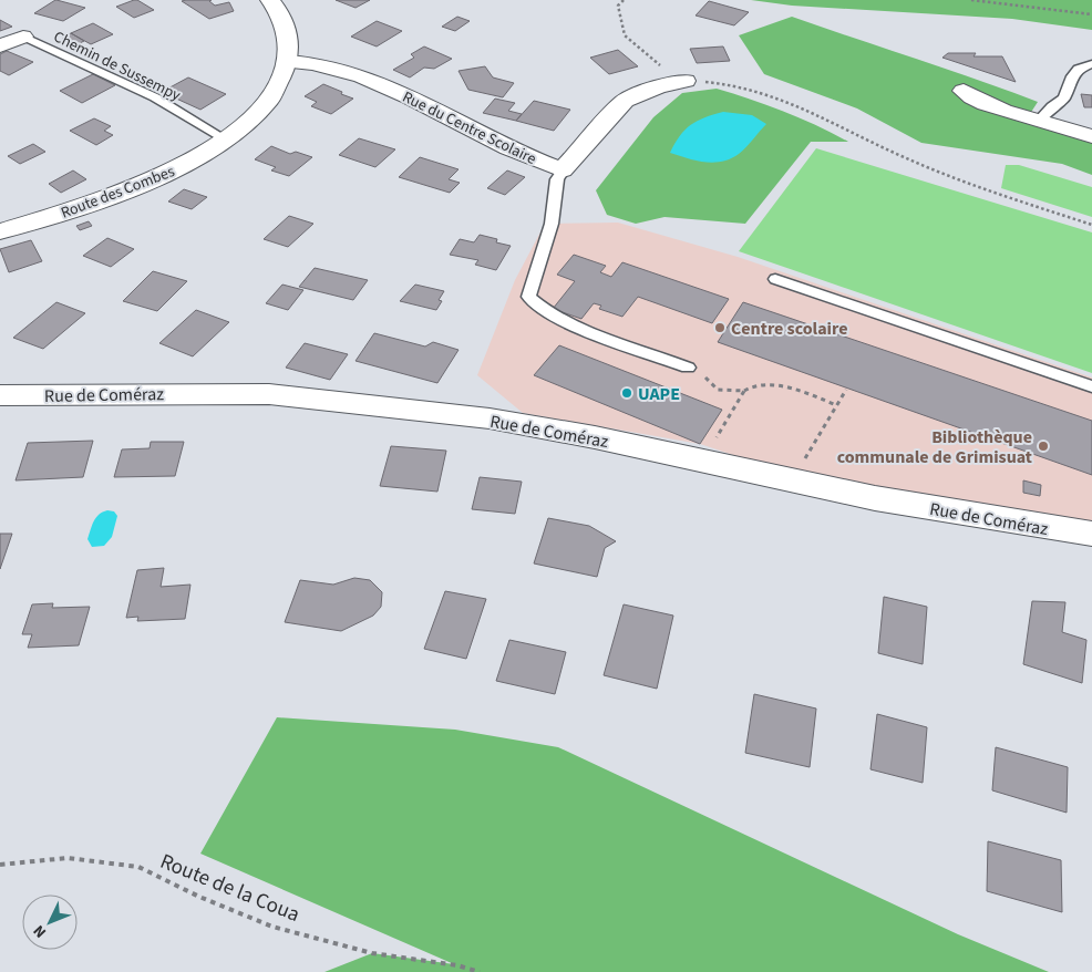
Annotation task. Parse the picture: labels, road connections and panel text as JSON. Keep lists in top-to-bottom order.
{
  "streets": {
    "street": ["Rue du Centre Scolaire", "Route des Combes", "Rue de Coméraz"],
    "lane": ["Chemin de Sussempy"],
    "path": ["Route de la Coua"]
  },
  "crossings": [
    ["Chemin de Sussempy", "Route des Combes"],
    ["Rue du Centre Scolaire", "Route des Combes"]
  ],
  "places": ["Centre scolaire", "UAPE", "Bibliothèque communale de Grimisuat"],
  "north": "bottom left"
}
